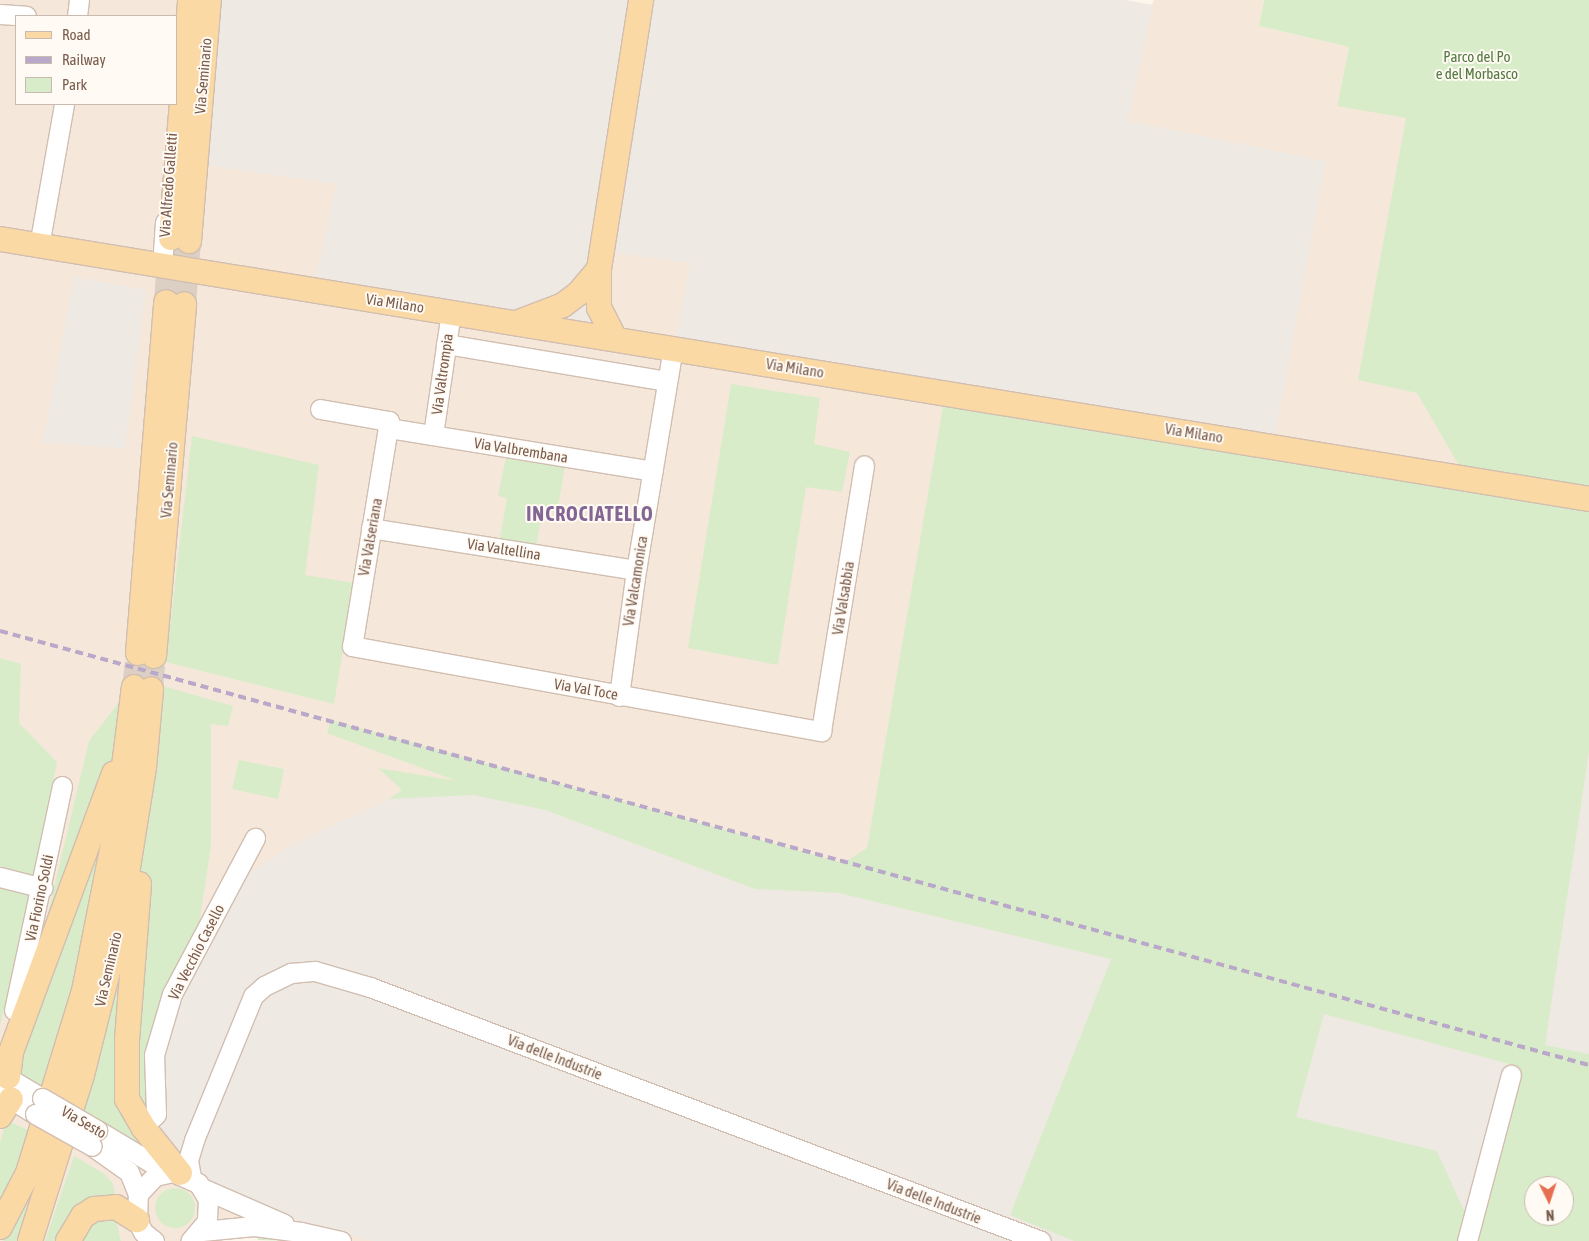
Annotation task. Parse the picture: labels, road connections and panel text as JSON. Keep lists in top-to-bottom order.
{
  "streets": {
    "main road": ["Via Seminario", "Via Milano"],
    "street": [
      "Via Alfredo Galletti",
      "Via Valtrompia",
      "Via Valbrembana",
      "Via Valseriana",
      "Via Valtellina",
      "Via Valcamonica",
      "Via Valsabbia",
      "Via Val Toce",
      "Via Fiorino Soldi",
      "Via Vecchio Casello",
      "Via delle Industrie",
      "Via Sesto"
    ]
  },
  "crossings": [
    ["Via Alfredo Galletti", "Via Milano"],
    ["Via Milano", "Via Valtrompia"],
    ["Via Milano", "Via Valcamonica"],
    ["Via Valtrompia", "Via Valbrembana"],
    ["Via Valbrembana", "Via Valseriana"],
    ["Via Valbrembana", "Via Valcamonica"],
    ["Via Valseriana", "Via Valtellina"],
    ["Via Valseriana", "Via Val Toce"],
    ["Via Valtellina", "Via Valcamonica"],
    ["Via Valcamonica", "Via Val Toce"],
    ["Via Valsabbia", "Via Val Toce"],
    ["Via delle Industrie", "Via Sesto"]
  ],
  "districts": ["INCROCIATELLO"],
  "parks": ["Parco del Po e del Morbasco"],
  "legend": ["Road", "Railway", "Park"],
  "north": "bottom"
}
